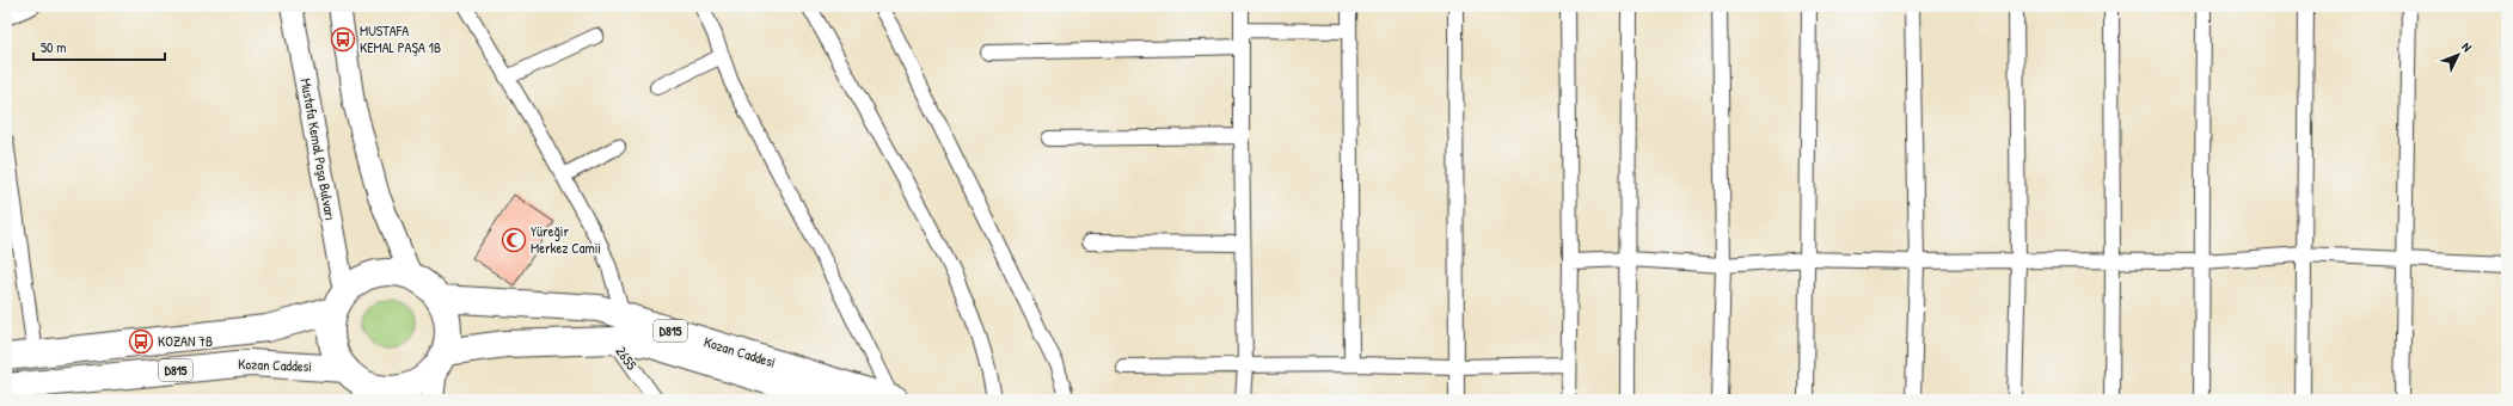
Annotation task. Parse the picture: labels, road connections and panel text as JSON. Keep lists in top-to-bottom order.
{
  "streets": {
    "highway": ["D815", "Kozan Caddesi"],
    "main road": ["Mustafa Kemal Paşa Bulvarı"],
    "street": ["2655"]
  },
  "crossings": [
    ["Mustafa Kemal Paşa Bulvarı", "D815"],
    ["Mustafa Kemal Paşa Bulvarı", "Kozan Caddesi"],
    ["D815", "Kozan Caddesi"],
    ["Kozan Caddesi", "2655"]
  ],
  "places": {
    "bus stop": ["MUSTAFA KEMAL PAŞA 1B", "KOZAN 7B"],
    "mosque": ["Yüreğir Merkez Camii"]
  },
  "scale_bar": "50 m",
  "north": "top right"
}
